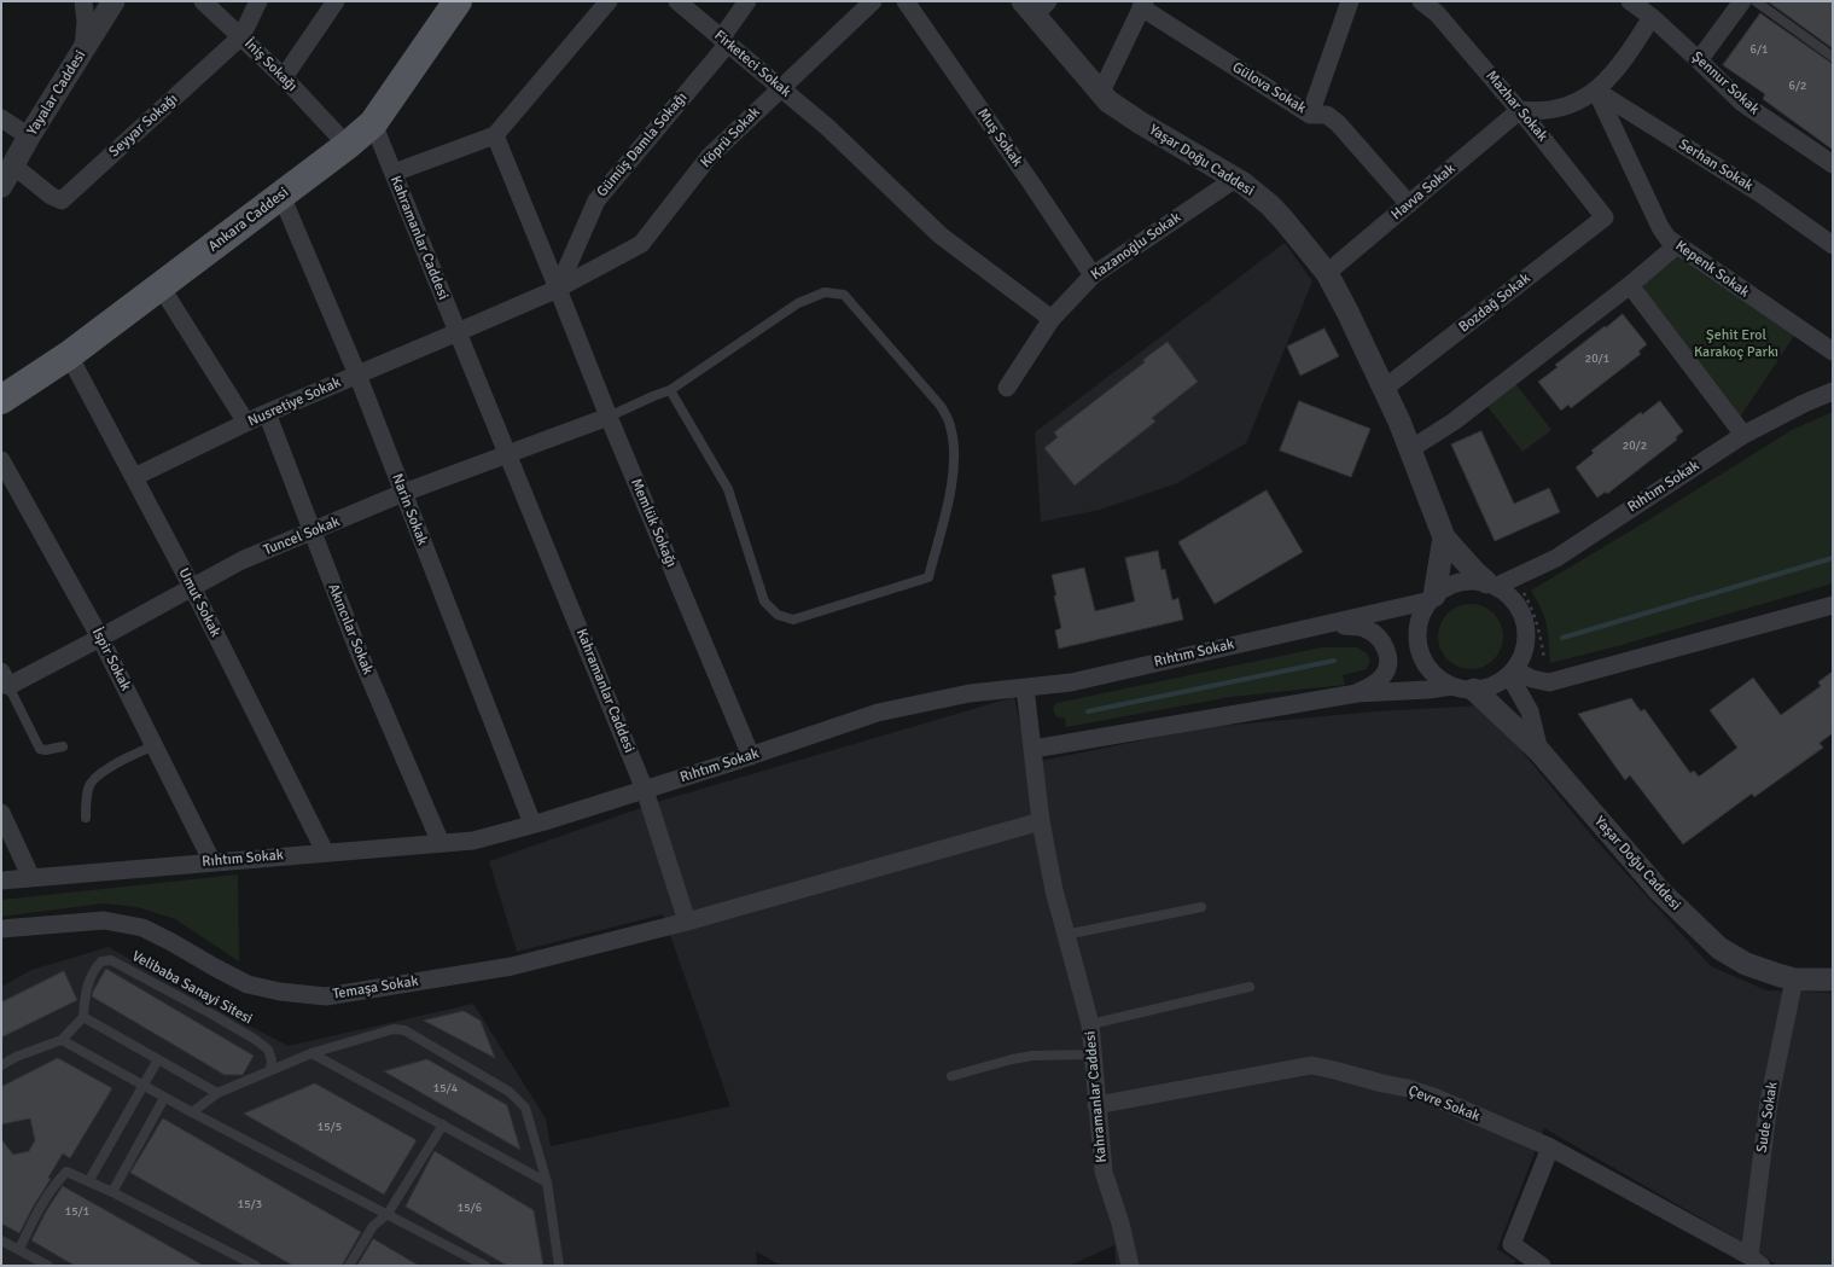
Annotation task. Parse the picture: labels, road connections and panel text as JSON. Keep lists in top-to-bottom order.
{
  "streets": {
    "main road": ["Ankara Caddesi"],
    "street": [
      "Firketeci Sokak",
      "İniş Sokağı",
      "Şennur Sokak",
      "Gülova Sokak",
      "Yayalar Caddesi",
      "Mazhar Sokak",
      "Seyyar Sokağı",
      "Köprü Sokak",
      "Muş Sokak",
      "Gümüş Damla Sokağı",
      "Yaşar Doğu Caddesi",
      "Serhan Sokak",
      "Havva Sokak",
      "Kahramanlar Caddesi",
      "Kazanoğlu Sokak",
      "Kepenk Sokak",
      "Bozdağ Sokak",
      "Nusretiye Sokak",
      "Rıhtım Sokak",
      "Narin Sokak",
      "Memlük Sokağı",
      "Tuncel Sokak",
      "Umut Sokak",
      "Akıncılar Sokak",
      "İspir Sokak",
      "Temaşa Sokak",
      "Çevre Sokak",
      "Sude Sokak"
    ],
    "lane": ["Velibaba Sanayi Sitesi"]
  },
  "crossings": [
    ["Firketeci Sokak", "Köprü Sokak"],
    ["Firketeci Sokak", "Gümüş Damla Sokağı"],
    ["Firketeci Sokak", "Kazanoğlu Sokak"],
    ["İniş Sokağı", "Seyyar Sokağı"],
    ["İniş Sokağı", "Ankara Caddesi"],
    ["Gülova Sokak", "Havva Sokak"],
    ["Yayalar Caddesi", "Seyyar Sokağı"],
    ["Mazhar Sokak", "Havva Sokak"],
    ["Mazhar Sokak", "Bozdağ Sokak"],
    ["Köprü Sokak", "Gümüş Damla Sokağı"],
    ["Köprü Sokak", "Kahramanlar Caddesi"],
    ["Köprü Sokak", "Nusretiye Sokak"],
    ["Köprü Sokak", "Memlük Sokağı"],
    ["Muş Sokak", "Kazanoğlu Sokak"],
    ["Gümüş Damla Sokağı", "Memlük Sokağı"],
    ["Yaşar Doğu Caddesi", "Havva Sokak"],
    ["Yaşar Doğu Caddesi", "Kazanoğlu Sokak"],
    ["Yaşar Doğu Caddesi", "Bozdağ Sokak"],
    ["Yaşar Doğu Caddesi", "Rıhtım Sokak"],
    ["Yaşar Doğu Caddesi", "Sude Sokak"],
    ["Serhan Sokak", "Kepenk Sokak"],
    ["Ankara Caddesi", "Kahramanlar Caddesi"],
    ["Ankara Caddesi", "Narin Sokak"],
    ["Ankara Caddesi", "Umut Sokak"],
    ["Kahramanlar Caddesi", "Nusretiye Sokak"],
    ["Kahramanlar Caddesi", "Rıhtım Sokak"],
    ["Kahramanlar Caddesi", "Tuncel Sokak"],
    ["Kahramanlar Caddesi", "Temaşa Sokak"],
    ["Kahramanlar Caddesi", "Çevre Sokak"],
    ["Nusretiye Sokak", "Narin Sokak"],
    ["Nusretiye Sokak", "Umut Sokak"],
    ["Nusretiye Sokak", "Akıncılar Sokak"],
    ["Rıhtım Sokak", "Narin Sokak"],
    ["Rıhtım Sokak", "Memlük Sokağı"],
    ["Rıhtım Sokak", "Umut Sokak"],
    ["Rıhtım Sokak", "Akıncılar Sokak"],
    ["Rıhtım Sokak", "İspir Sokak"],
    ["Narin Sokak", "Tuncel Sokak"],
    ["Memlük Sokağı", "Tuncel Sokak"],
    ["Tuncel Sokak", "Umut Sokak"],
    ["Tuncel Sokak", "Akıncılar Sokak"],
    ["Tuncel Sokak", "İspir Sokak"],
    ["Çevre Sokak", "Sude Sokak"]
  ],
  "parks": ["Şehit Erol Karakoç Parkı"],
  "house_numbers": [
    "6/1",
    "6/2",
    "20/1",
    "20/2",
    "15/4",
    "15/5",
    "15/3",
    "15/6",
    "15/1"
  ]
}
